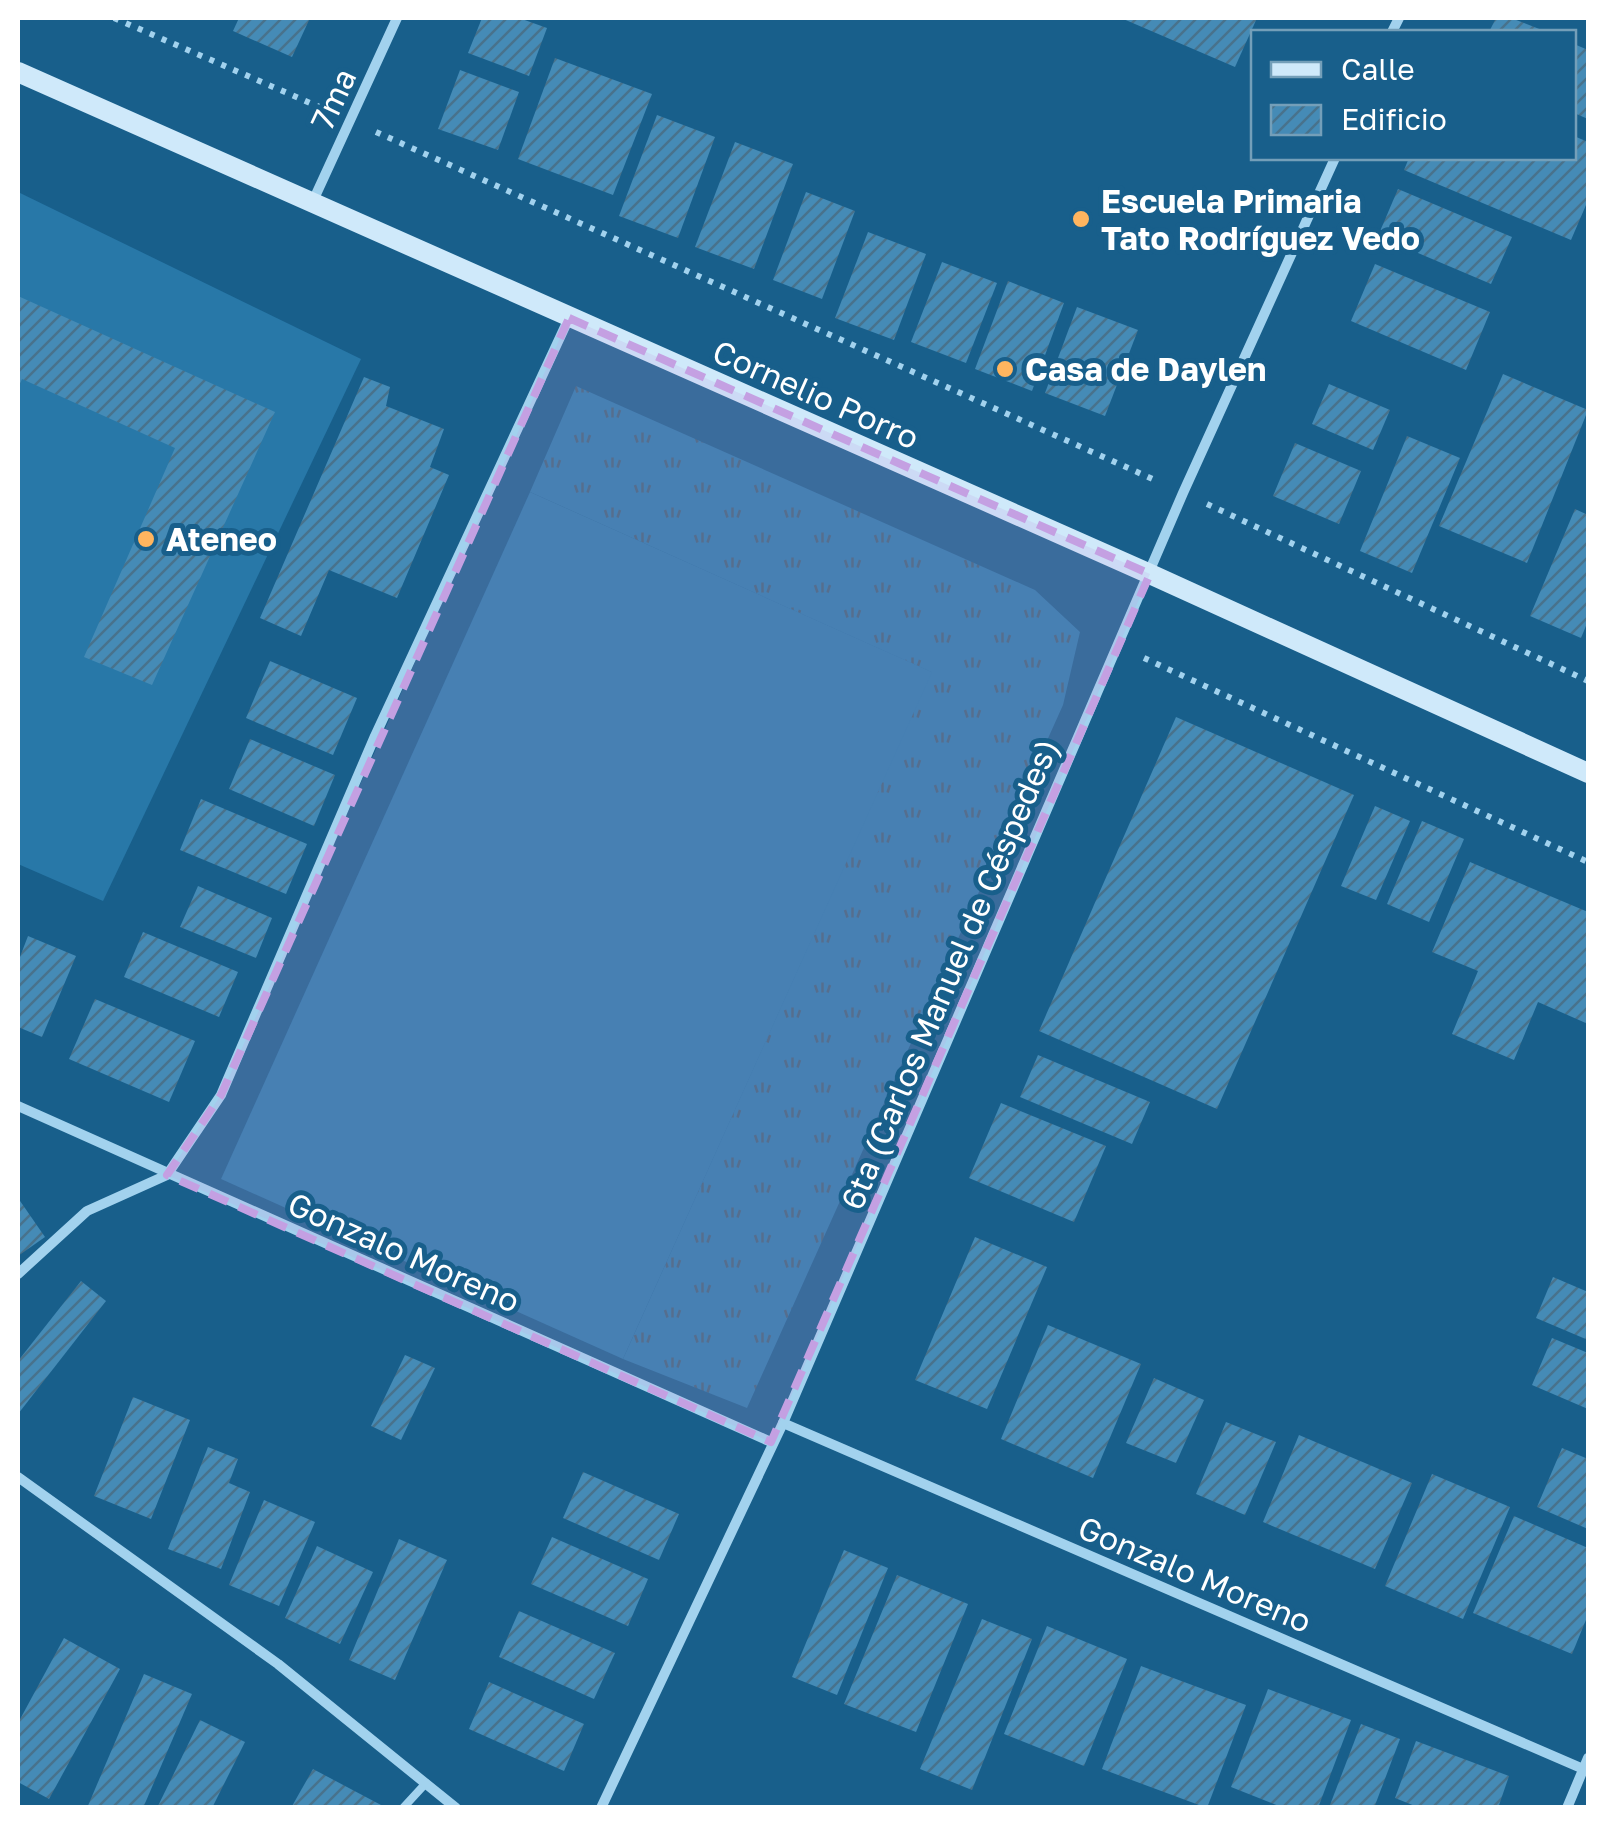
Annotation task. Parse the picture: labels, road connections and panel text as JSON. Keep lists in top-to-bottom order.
{
  "streets": {
    "street": [
      "7ma",
      "Cornelio Porro",
      "6ta (Carlos Manuel de Céspedes)",
      "Gonzalo Moreno"
    ]
  },
  "crossings": [
    ["7ma", "Cornelio Porro"],
    ["Cornelio Porro", "6ta (Carlos Manuel de Céspedes)"],
    ["6ta (Carlos Manuel de Céspedes)", "Gonzalo Moreno"]
  ],
  "places": ["Escuela Primaria Tato Rodríguez Vedo", "Casa de Daylen", "Ateneo"],
  "legend": ["Calle", "Edificio"]
}
